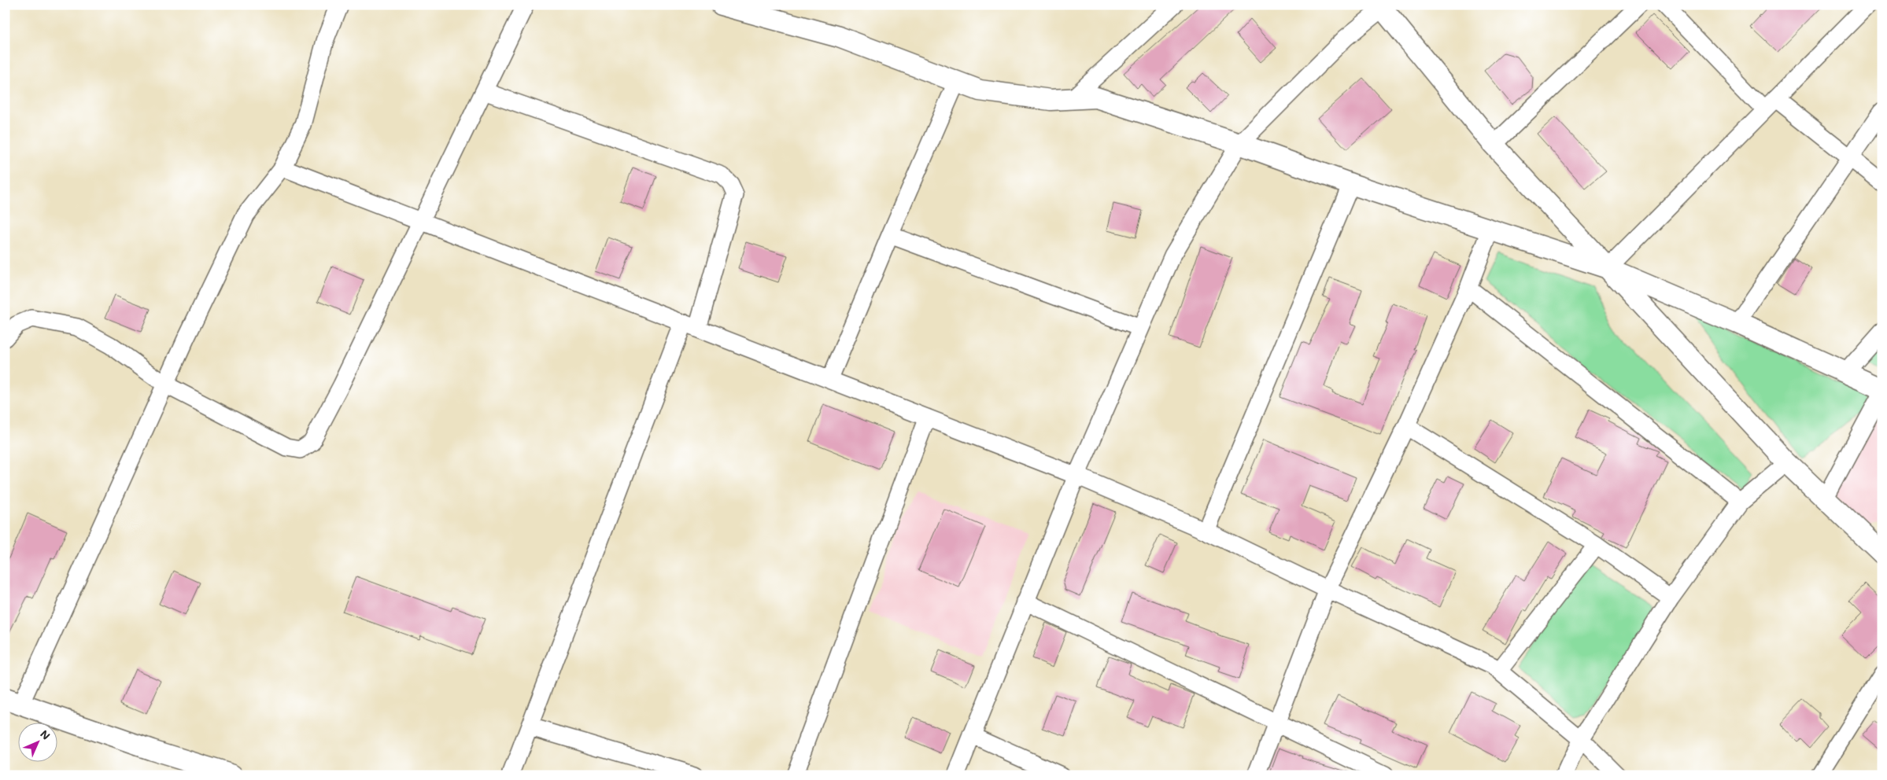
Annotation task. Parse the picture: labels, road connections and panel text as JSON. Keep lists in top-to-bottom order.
{
  "north": "top right"
}
